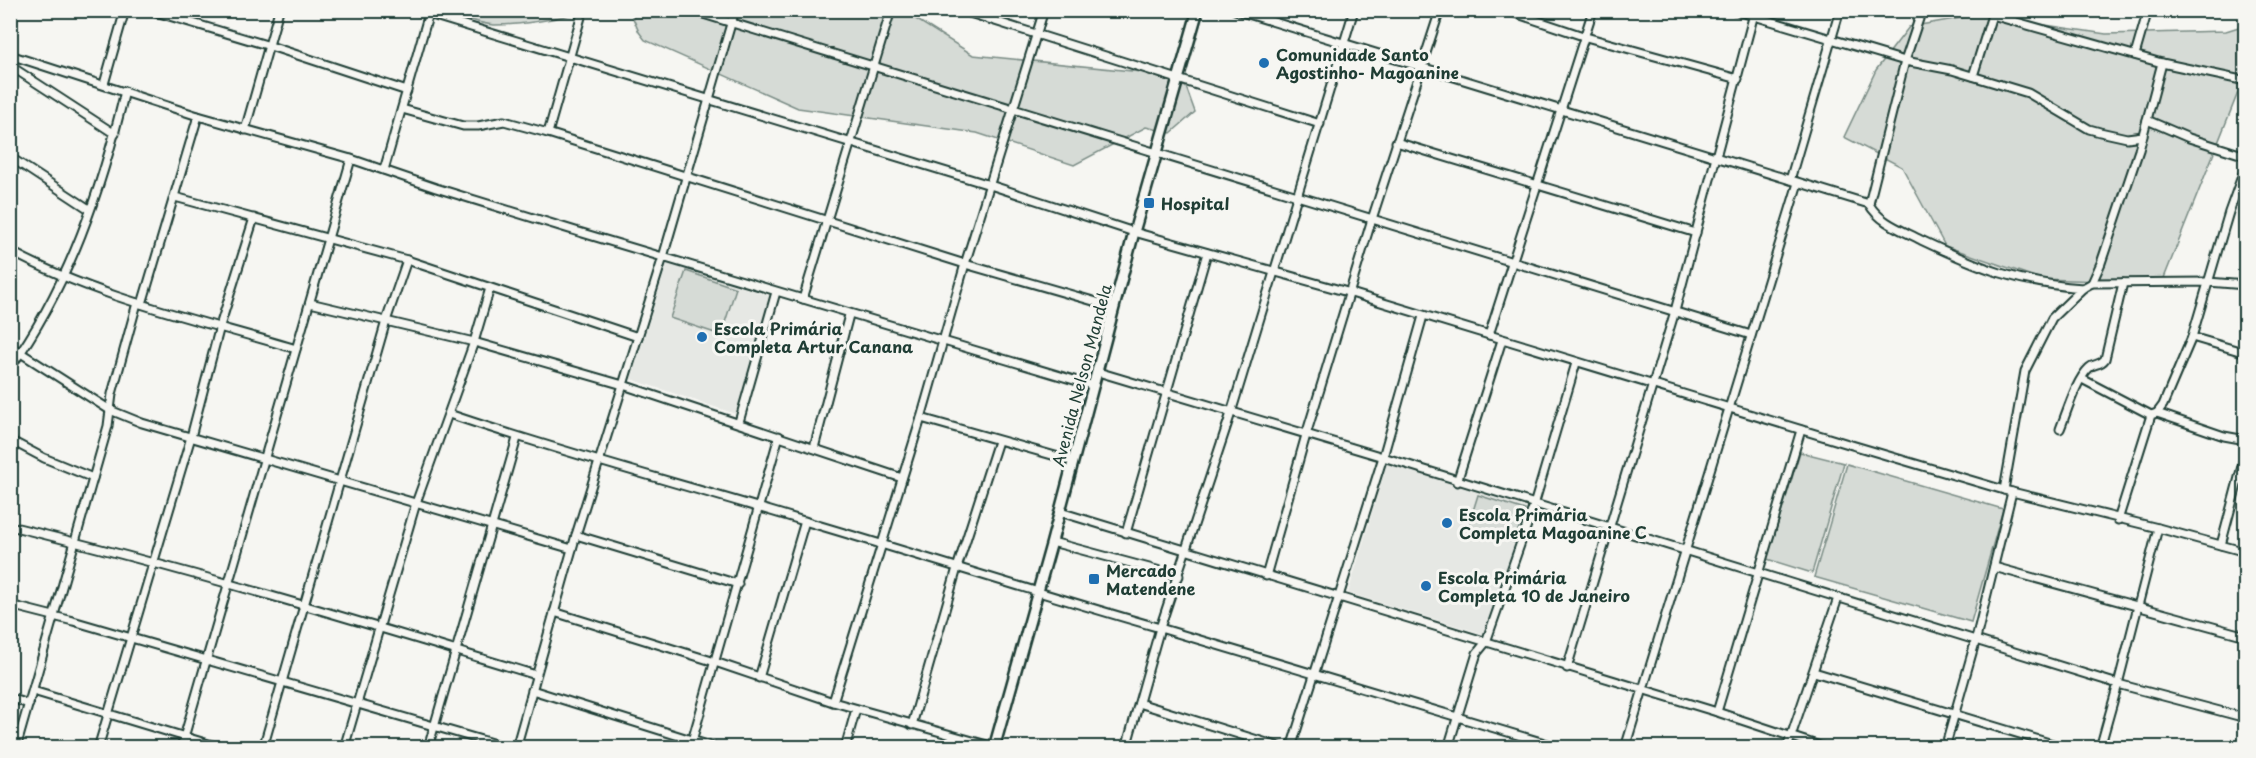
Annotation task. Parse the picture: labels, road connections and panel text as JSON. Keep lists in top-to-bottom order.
{
  "streets": {
    "street": ["Avenida Nelson Mandela"]
  },
  "places": {
    "other": [
      "Comunidade Santo Agostinho- Magoanine",
      "Escola Primária Completa Artur Canana",
      "Escola Primária Completa Magoanine C",
      "Escola Primária Completa 10 de Janeiro"
    ],
    "transit": ["Hospital", "Mercado Matendene"]
  }
}
